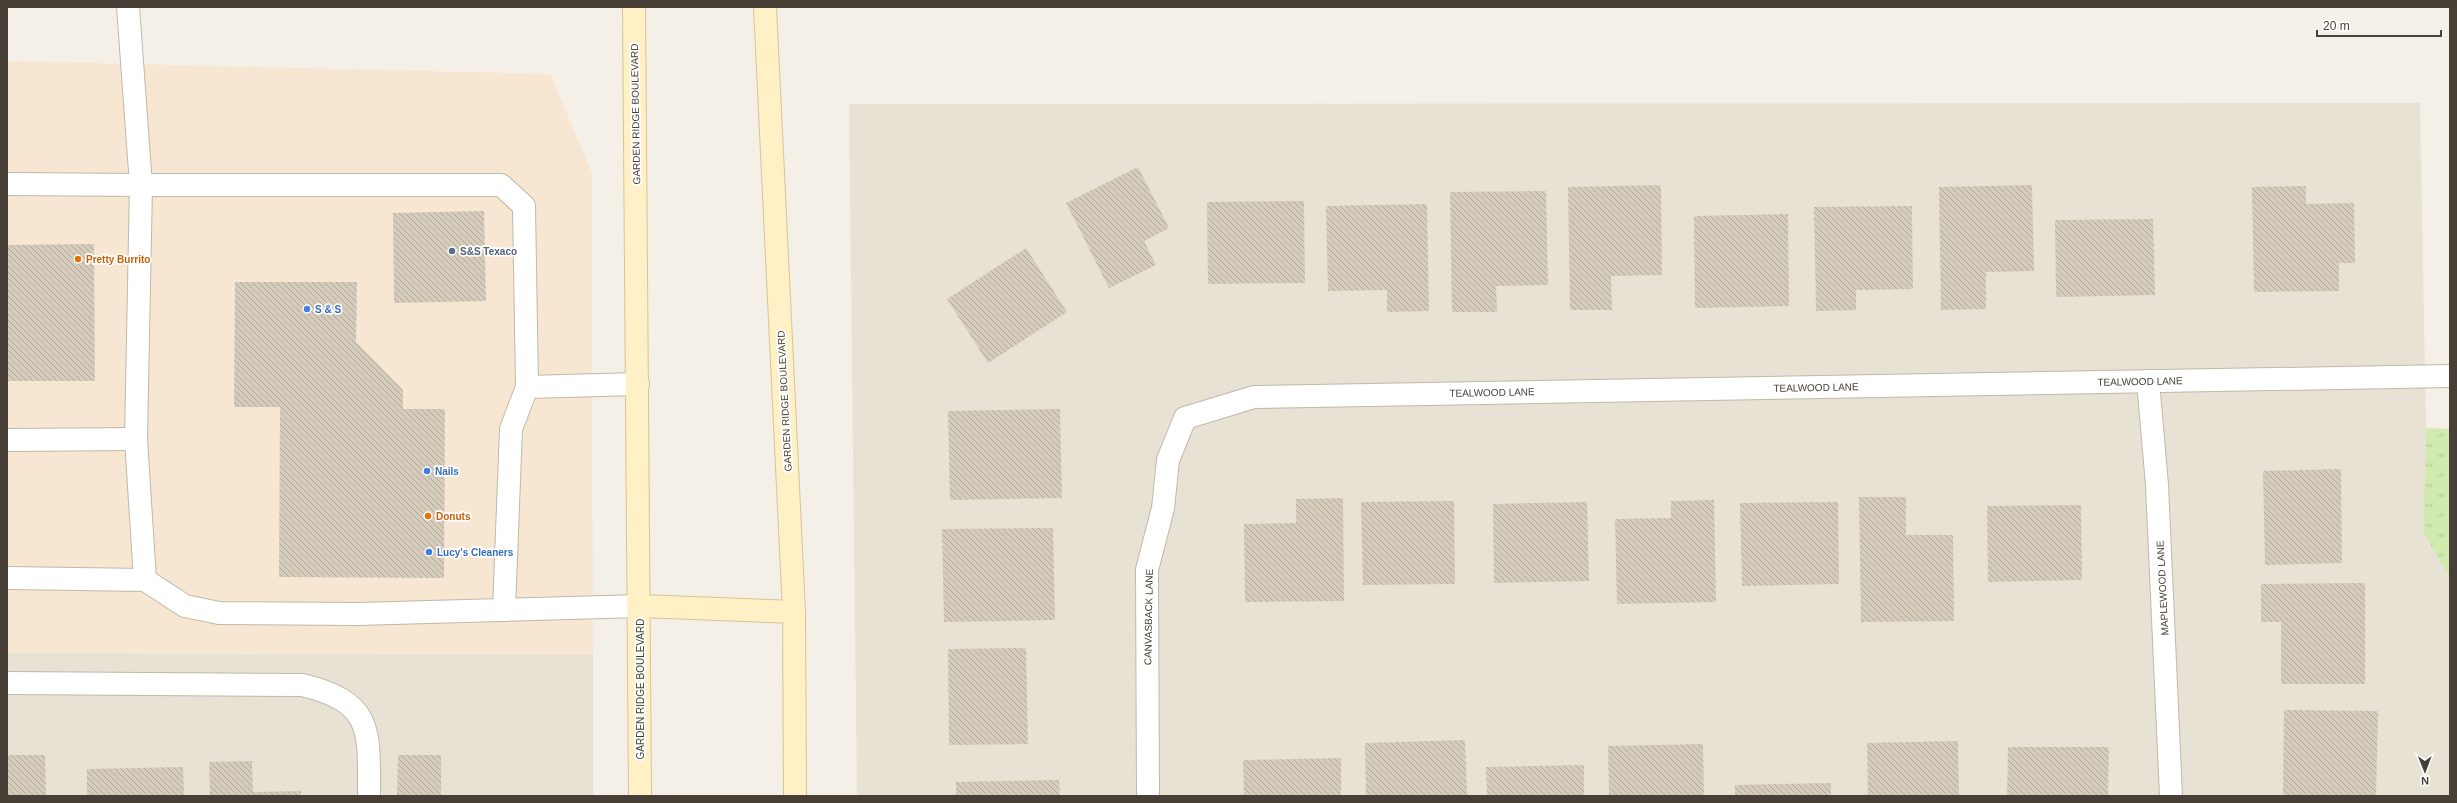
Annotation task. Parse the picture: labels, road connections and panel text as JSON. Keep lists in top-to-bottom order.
{
  "streets": {
    "main road": ["GARDEN RIDGE BOULEVARD"],
    "street": ["TEALWOOD LANE", "MAPLEWOOD LANE", "CANVASBACK LANE"]
  },
  "crossings": [
    ["TEALWOOD LANE", "MAPLEWOOD LANE"],
    ["TEALWOOD LANE", "CANVASBACK LANE"]
  ],
  "places": [
    "S&S Texaco",
    "Pretty Burrito",
    "S & S",
    "Nails",
    "Donuts",
    "Lucy's Cleaners"
  ],
  "scale_bar": "20 m",
  "north": "bottom"
}
